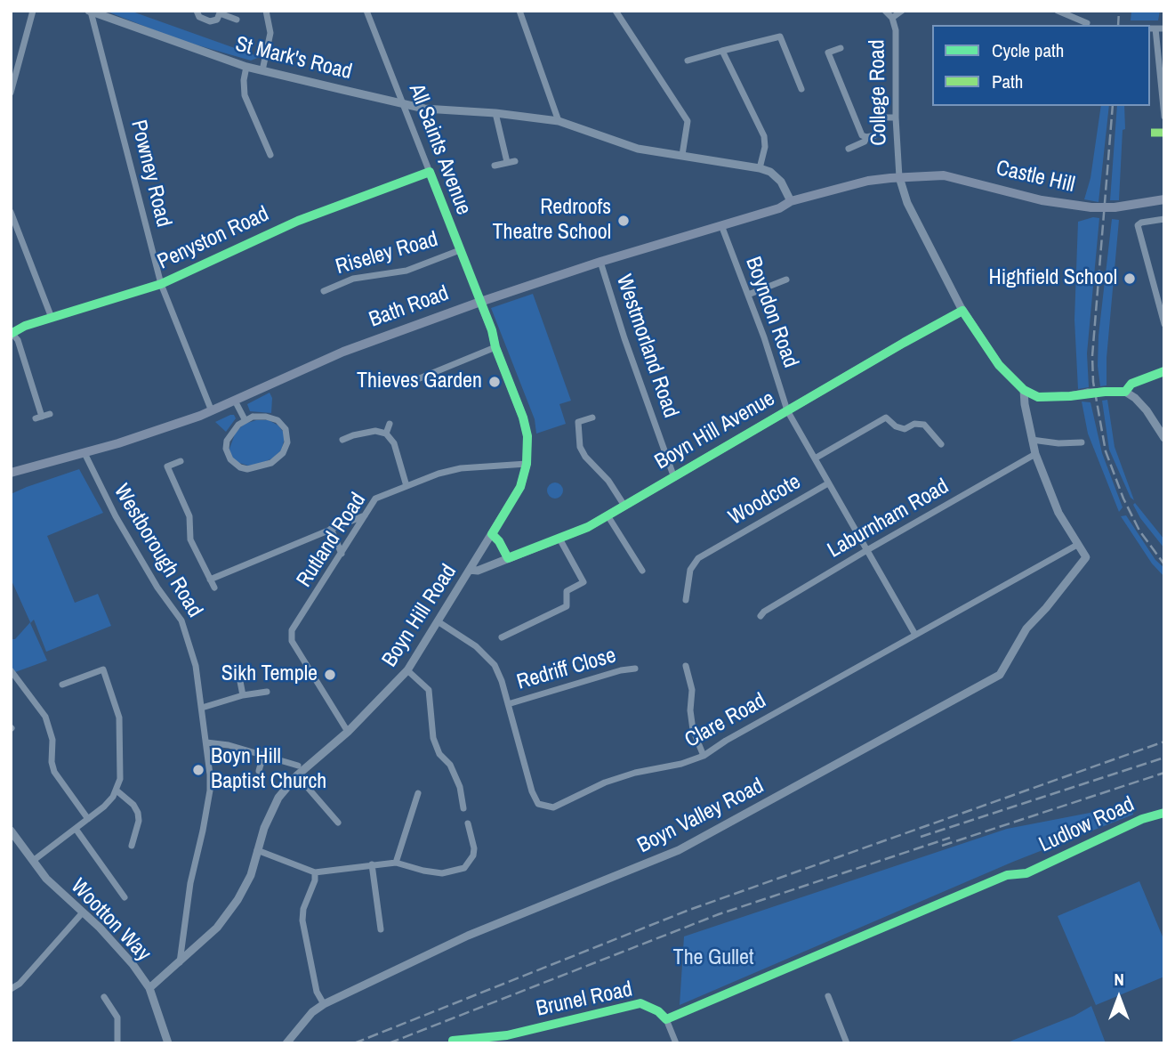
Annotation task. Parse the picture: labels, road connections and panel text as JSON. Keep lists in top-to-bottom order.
{
  "streets": {
    "main road": ["Castle Hill", "Bath Road"],
    "street": [
      "St Mark's Road",
      "College Road",
      "All Saints Avenue",
      "Powney Road",
      "Penyston Road",
      "Riseley Road",
      "Boyndon Road",
      "Westmorland Road",
      "Boyn Hill Avenue",
      "Woodcote",
      "Laburnham Road",
      "Rutland Road",
      "Westborough Road",
      "Boyn Hill Road",
      "Redriff Close",
      "Clare Road",
      "Boyn Valley Road",
      "Ludlow Road",
      "Wootton Way",
      "Brunel Road"
    ]
  },
  "crossings": [
    ["St Mark's Road", "All Saints Avenue"],
    ["St Mark's Road", "Powney Road"],
    ["St Mark's Road", "Bath Road"],
    ["College Road", "Castle Hill"],
    ["College Road", "Bath Road"],
    ["All Saints Avenue", "Penyston Road"],
    ["All Saints Avenue", "Riseley Road"],
    ["All Saints Avenue", "Bath Road"],
    ["All Saints Avenue", "Boyn Hill Road"],
    ["Powney Road", "Penyston Road"],
    ["Powney Road", "Bath Road"],
    ["Castle Hill", "Bath Road"],
    ["Bath Road", "Boyndon Road"],
    ["Bath Road", "Westmorland Road"],
    ["Bath Road", "Westborough Road"],
    ["Bath Road", "Boyn Hill Road"],
    ["Boyndon Road", "Boyn Hill Avenue"],
    ["Boyndon Road", "Woodcote"],
    ["Boyndon Road", "Laburnham Road"],
    ["Boyndon Road", "Clare Road"],
    ["Westmorland Road", "Boyn Hill Avenue"],
    ["Boyn Hill Avenue", "Boyn Hill Road"],
    ["Rutland Road", "Boyn Hill Road"],
    ["Westborough Road", "Boyn Hill Road"],
    ["Boyn Hill Road", "Clare Road"],
    ["Boyn Hill Road", "Wootton Way"],
    ["Redriff Close", "Clare Road"],
    ["Clare Road", "Boyn Valley Road"]
  ],
  "parks": ["The Gullet"],
  "places": [
    "Redroofs Theatre School",
    "Highfield School",
    "Thieves Garden",
    "Sikh Temple",
    "Boyn Hill Baptist Church"
  ],
  "legend": ["Cycle path", "Path"],
  "north": "top"
}
